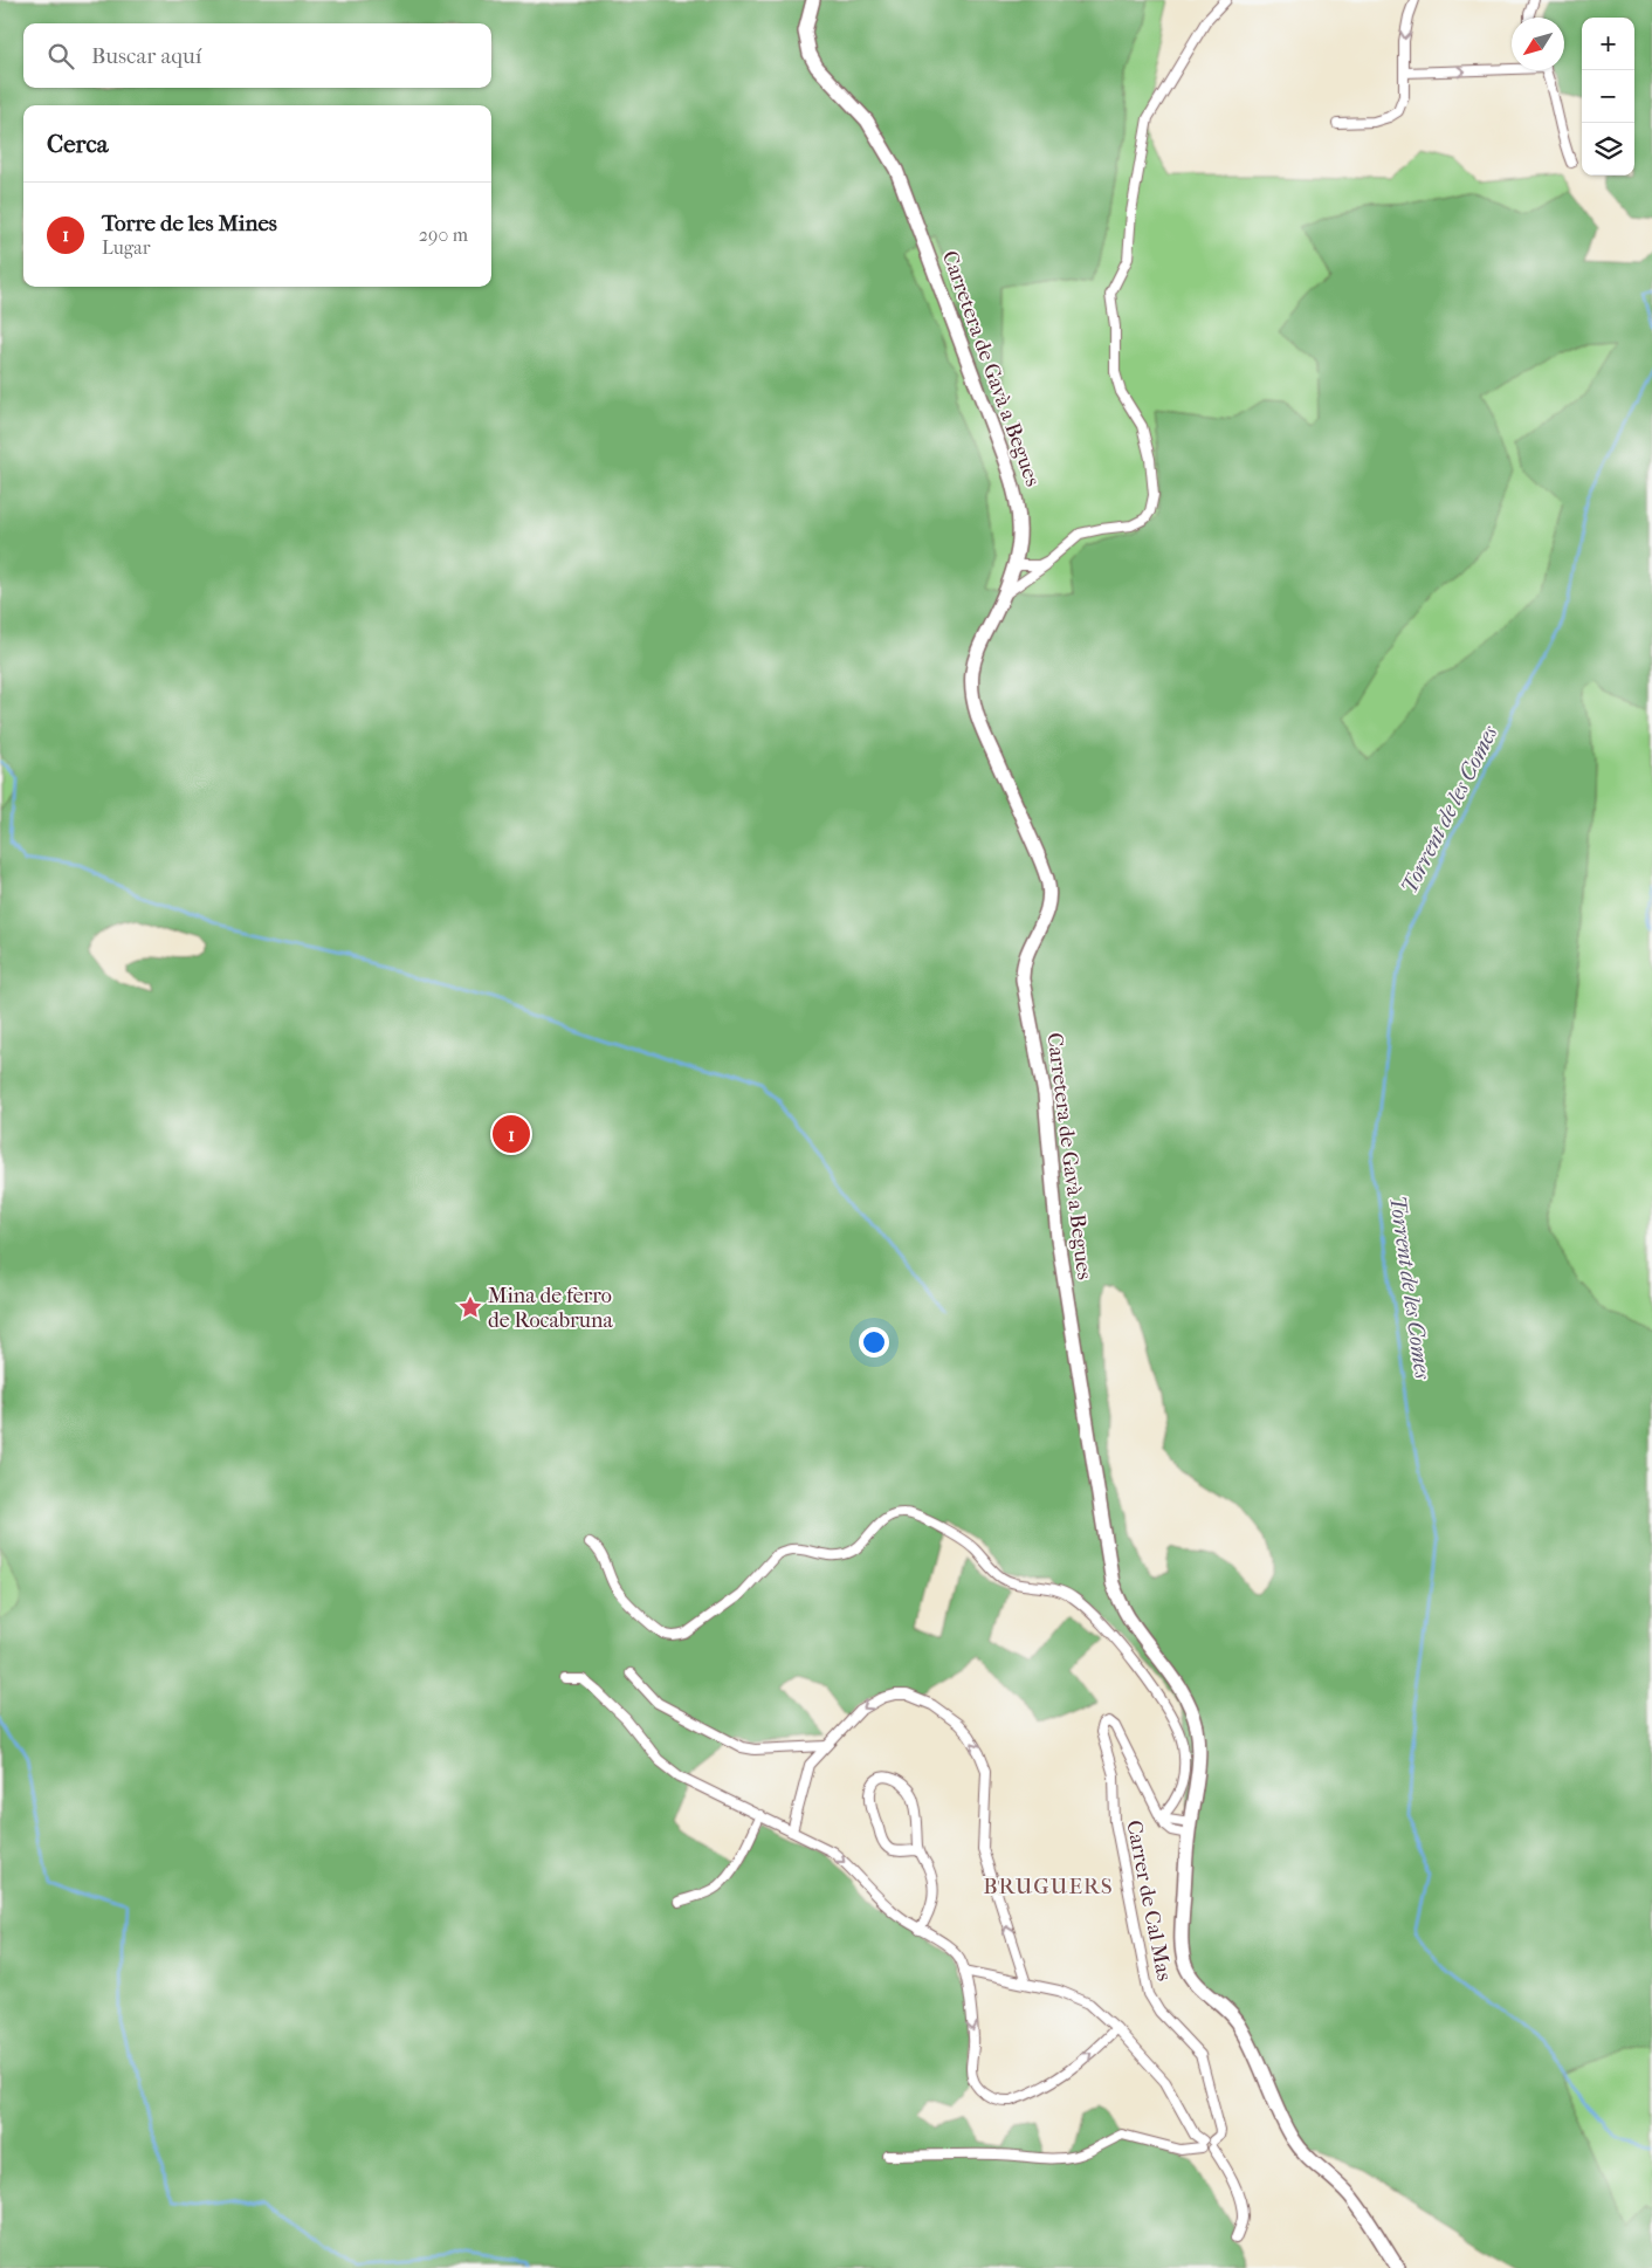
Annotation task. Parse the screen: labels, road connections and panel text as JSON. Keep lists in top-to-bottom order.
{
  "streets": {
    "main road": ["Carretera de Gavà a Begues"],
    "street": ["Carrer de Cal Mas"]
  },
  "districts": ["BRUGUERS"],
  "water": ["Torrent de les Comes"],
  "places": {
    "place": ["Mina de ferro de Rocabruna"]
  },
  "north": "bottom left",
  "page": {
    "map_buttons": ["+", "−"],
    "search": "Buscar aquí",
    "heading": "Cerca",
    "list": [
      {
        "mark": "1",
        "name": "Torre de les Mines",
        "note": "Lugar",
        "value": "290 m"
      }
    ],
    "pins": "1"
  }
}
